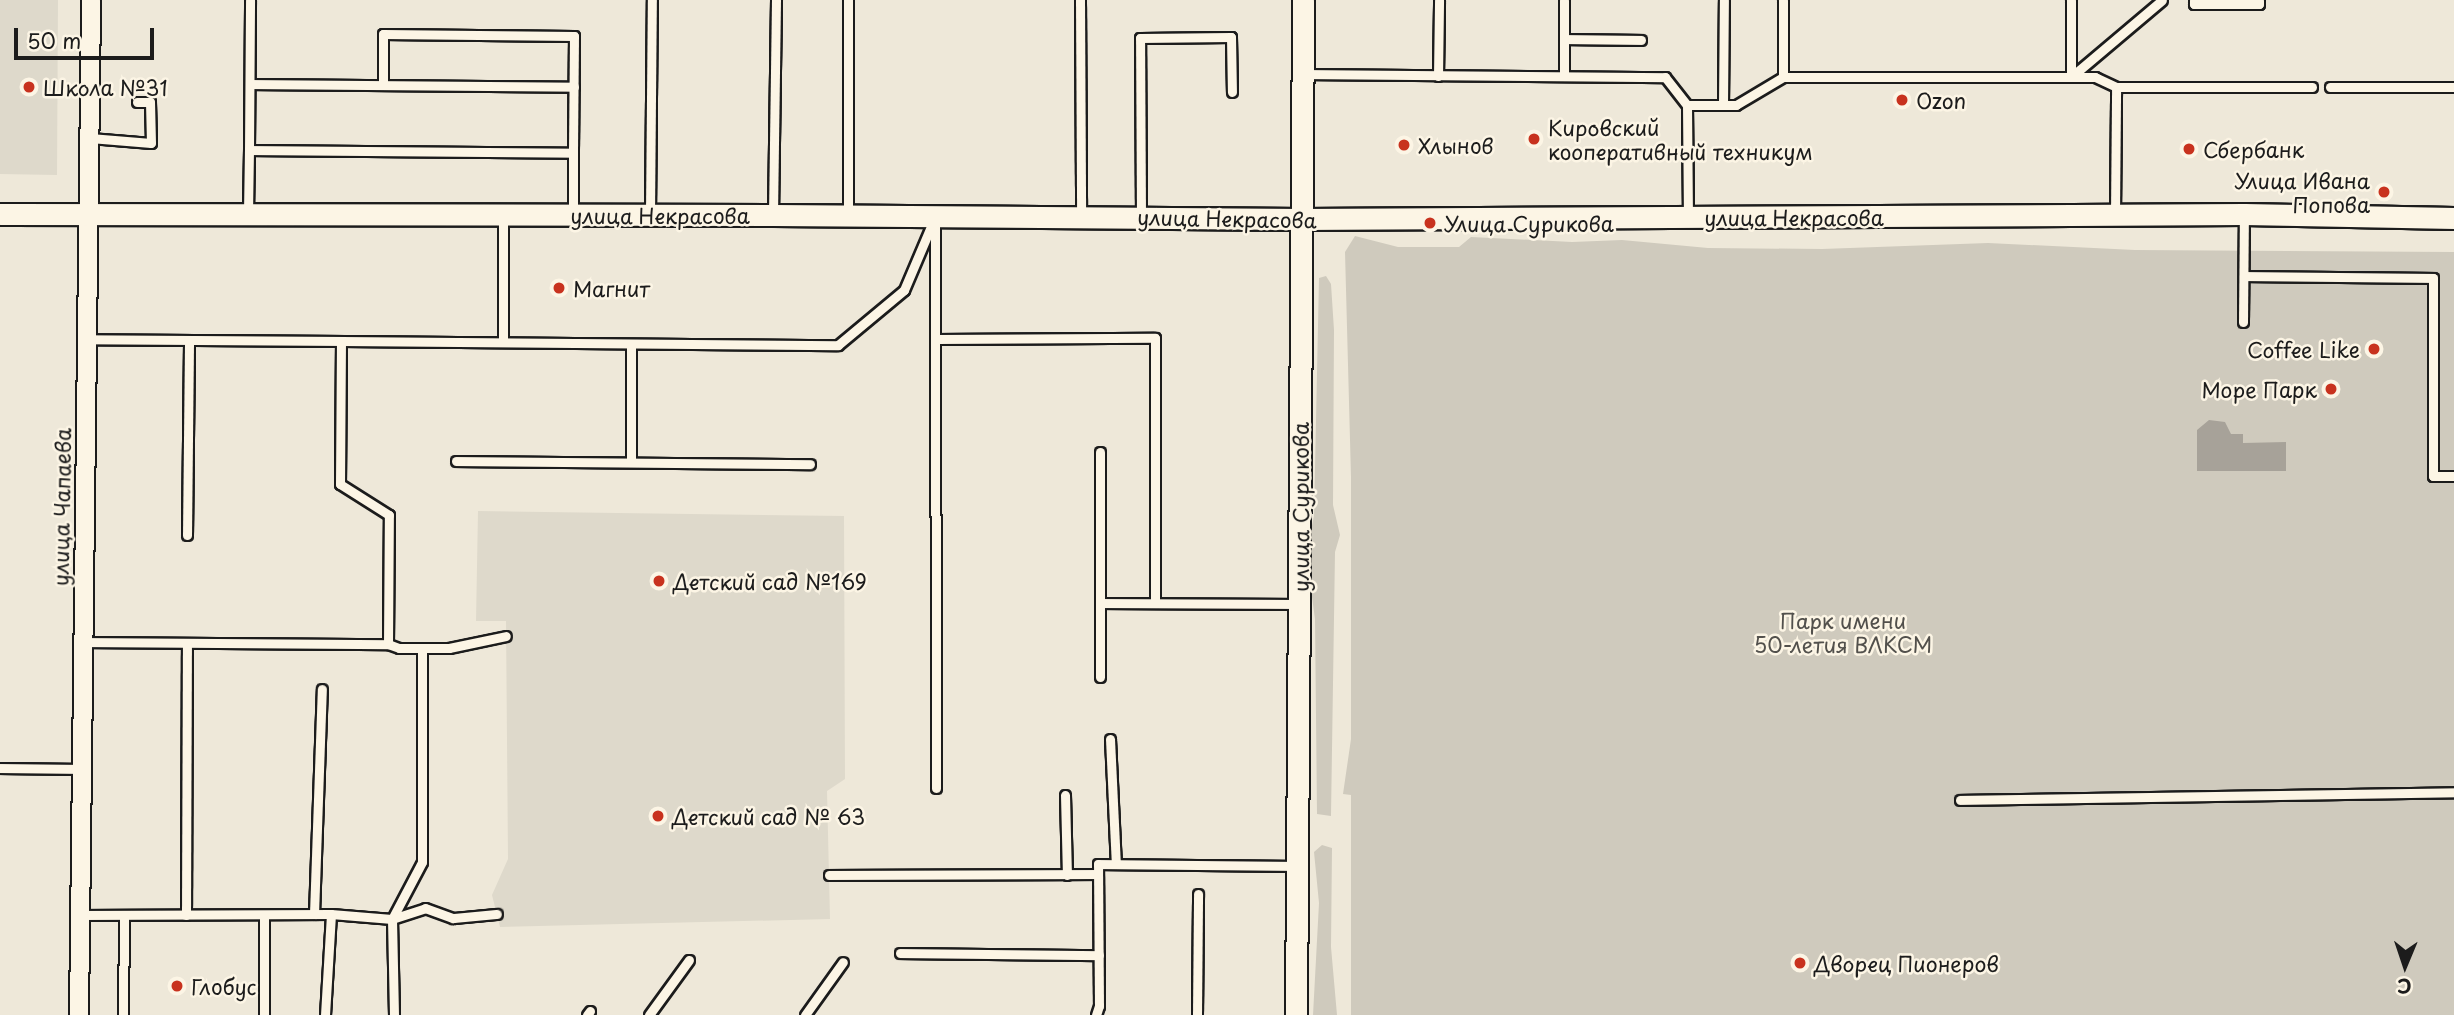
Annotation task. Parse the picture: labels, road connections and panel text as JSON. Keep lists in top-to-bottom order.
{
  "streets": {
    "street": ["улица Некрасова", "улица Чапаева", "улица Сурикова"]
  },
  "crossings": [
    ["улица Некрасова", "улица Чапаева"],
    ["улица Некрасова", "улица Сурикова"]
  ],
  "parks": ["Парк имени 50-летия ВЛКСМ"],
  "places": [
    "Школа №31",
    "Ozon",
    "Кировский кооперативный техникум",
    "Хлынов",
    "Сбербанк",
    "Улица Ивана Попова",
    "Улица Сурикова",
    "Магнит",
    "Coffee Like",
    "Море Парк",
    "Детский сад №169",
    "Детский сад № 63",
    "Дворец Пионеров",
    "Глобус"
  ],
  "scale_bar": "50 m",
  "north": "bottom"
}
